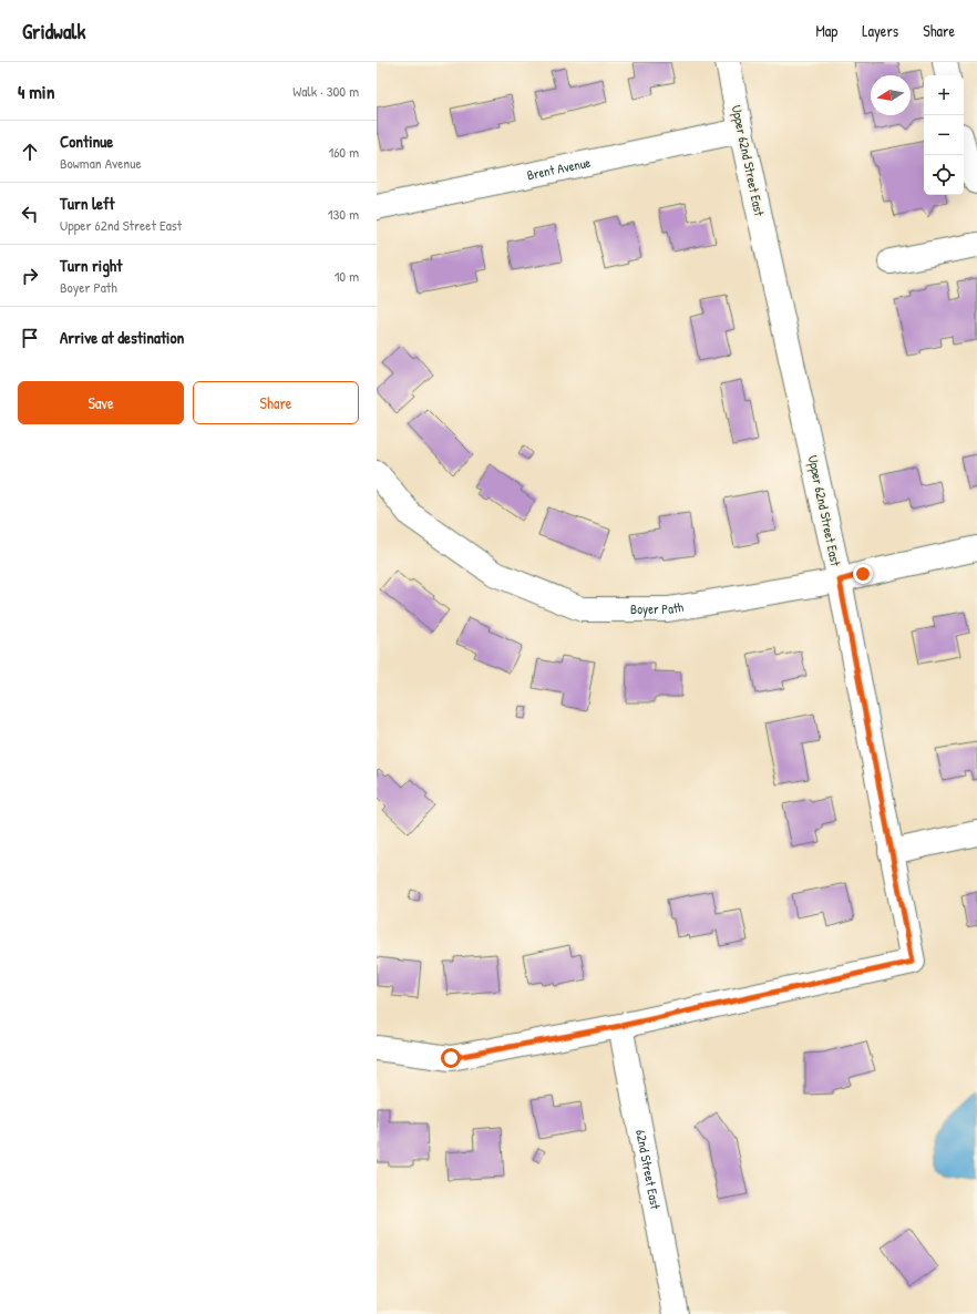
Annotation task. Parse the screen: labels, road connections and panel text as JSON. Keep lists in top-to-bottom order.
{
  "streets": {
    "street": [
      "Upper 62nd Street East",
      "Brent Avenue",
      "Boyer Path",
      "62nd Street East"
    ]
  },
  "crossings": [
    ["Upper 62nd Street East", "Brent Avenue"],
    ["Upper 62nd Street East", "Boyer Path"],
    ["Upper 62nd Street East", "62nd Street East"]
  ],
  "north": "left",
  "page": {
    "header": "Gridwalk",
    "nav": ["Map", "Layers", "Share"],
    "heading": ["4 min", "Walk · 300 m"],
    "map_buttons": ["+", "−"],
    "list": [
      ["Continue", "Bowman Avenue", "160 m"],
      ["Turn left", "Upper 62nd Street East", "130 m"],
      ["Turn right", "Boyer Path", "10 m"],
      "Arrive at destination"
    ],
    "buttons": ["Save", "Share"]
  }
}
